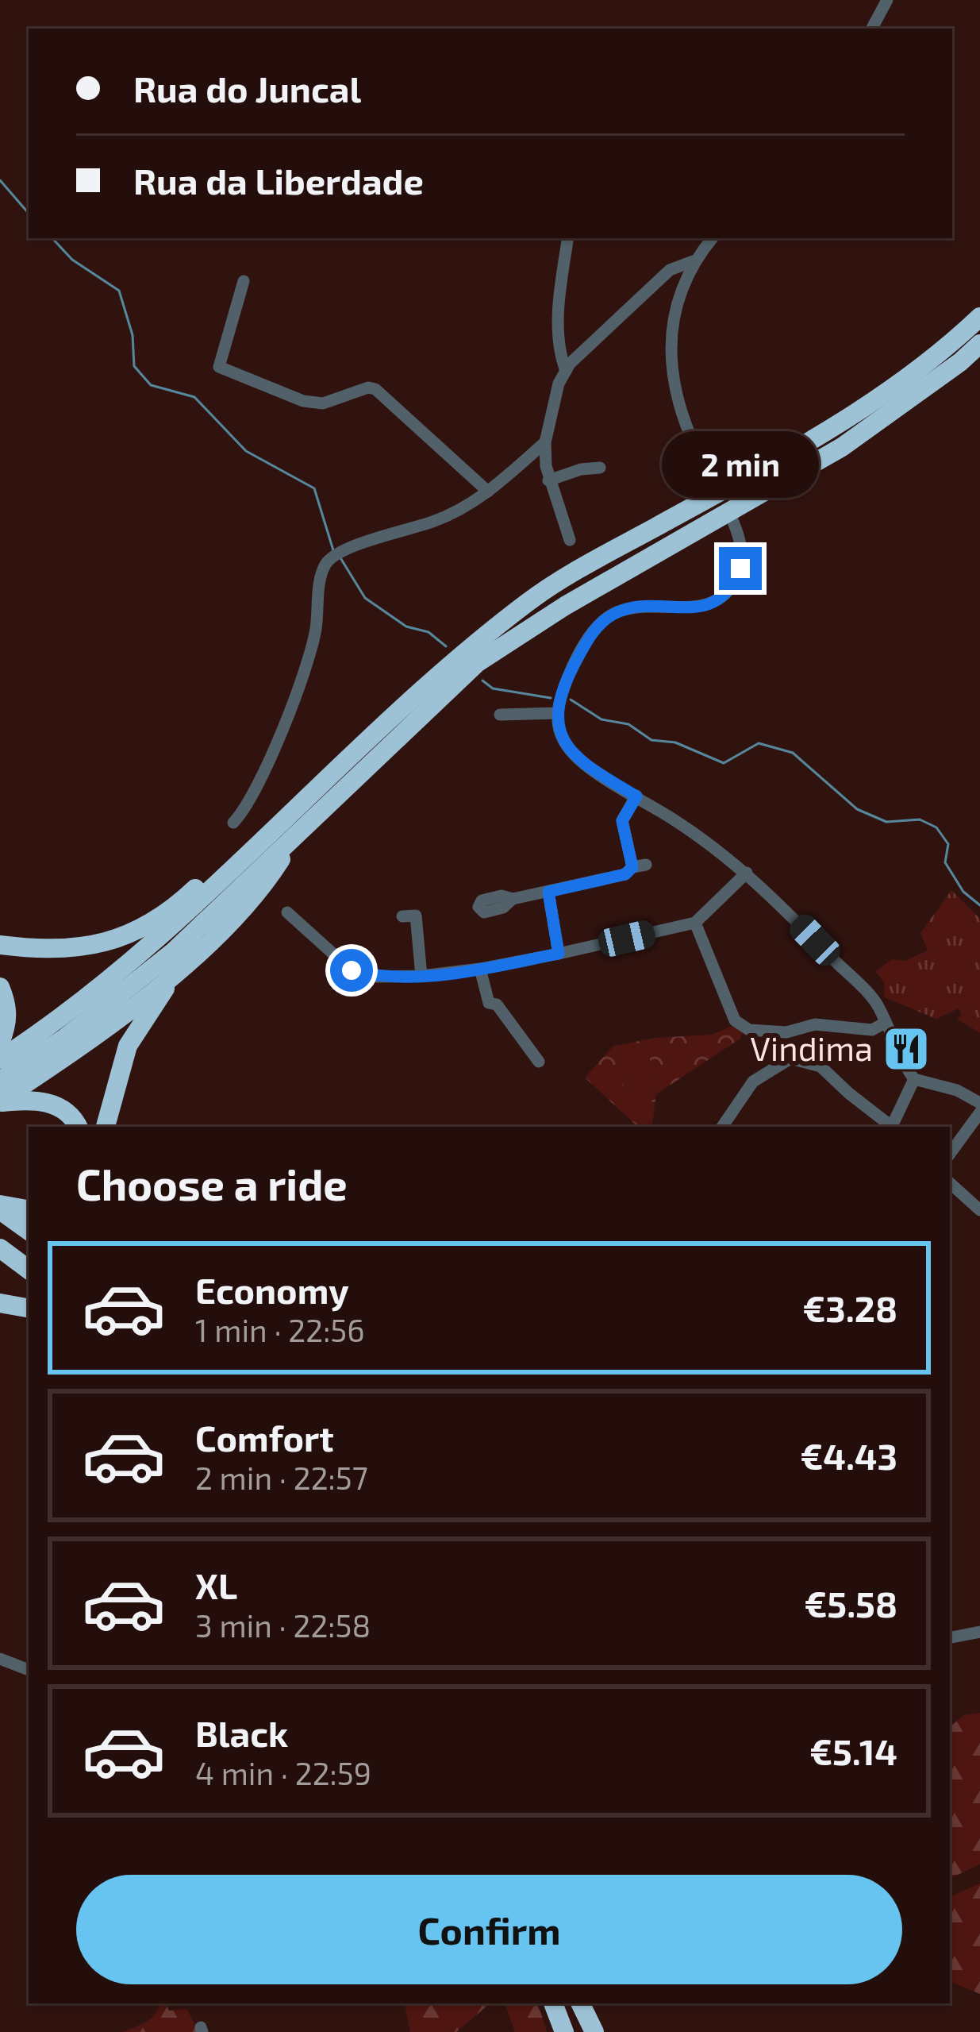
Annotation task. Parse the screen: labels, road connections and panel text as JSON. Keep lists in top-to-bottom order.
{
  "places": {
    "restaurant": ["Vindima"]
  },
  "page": {
    "banner": ["Rua do Juncal", "Rua da Liberdade"],
    "bubble": "2 min",
    "heading": "Choose a ride",
    "list": [
      {
        "name": "Economy",
        "note": "1 min · 22:56",
        "value": "€3.28"
      },
      {
        "name": "Comfort",
        "note": "2 min · 22:57",
        "value": "€4.43"
      },
      {
        "name": "XL",
        "note": "3 min · 22:58",
        "value": "€5.58"
      },
      {
        "name": "Black",
        "note": "4 min · 22:59",
        "value": "€5.14"
      }
    ],
    "buttons": "Confirm"
  }
}
